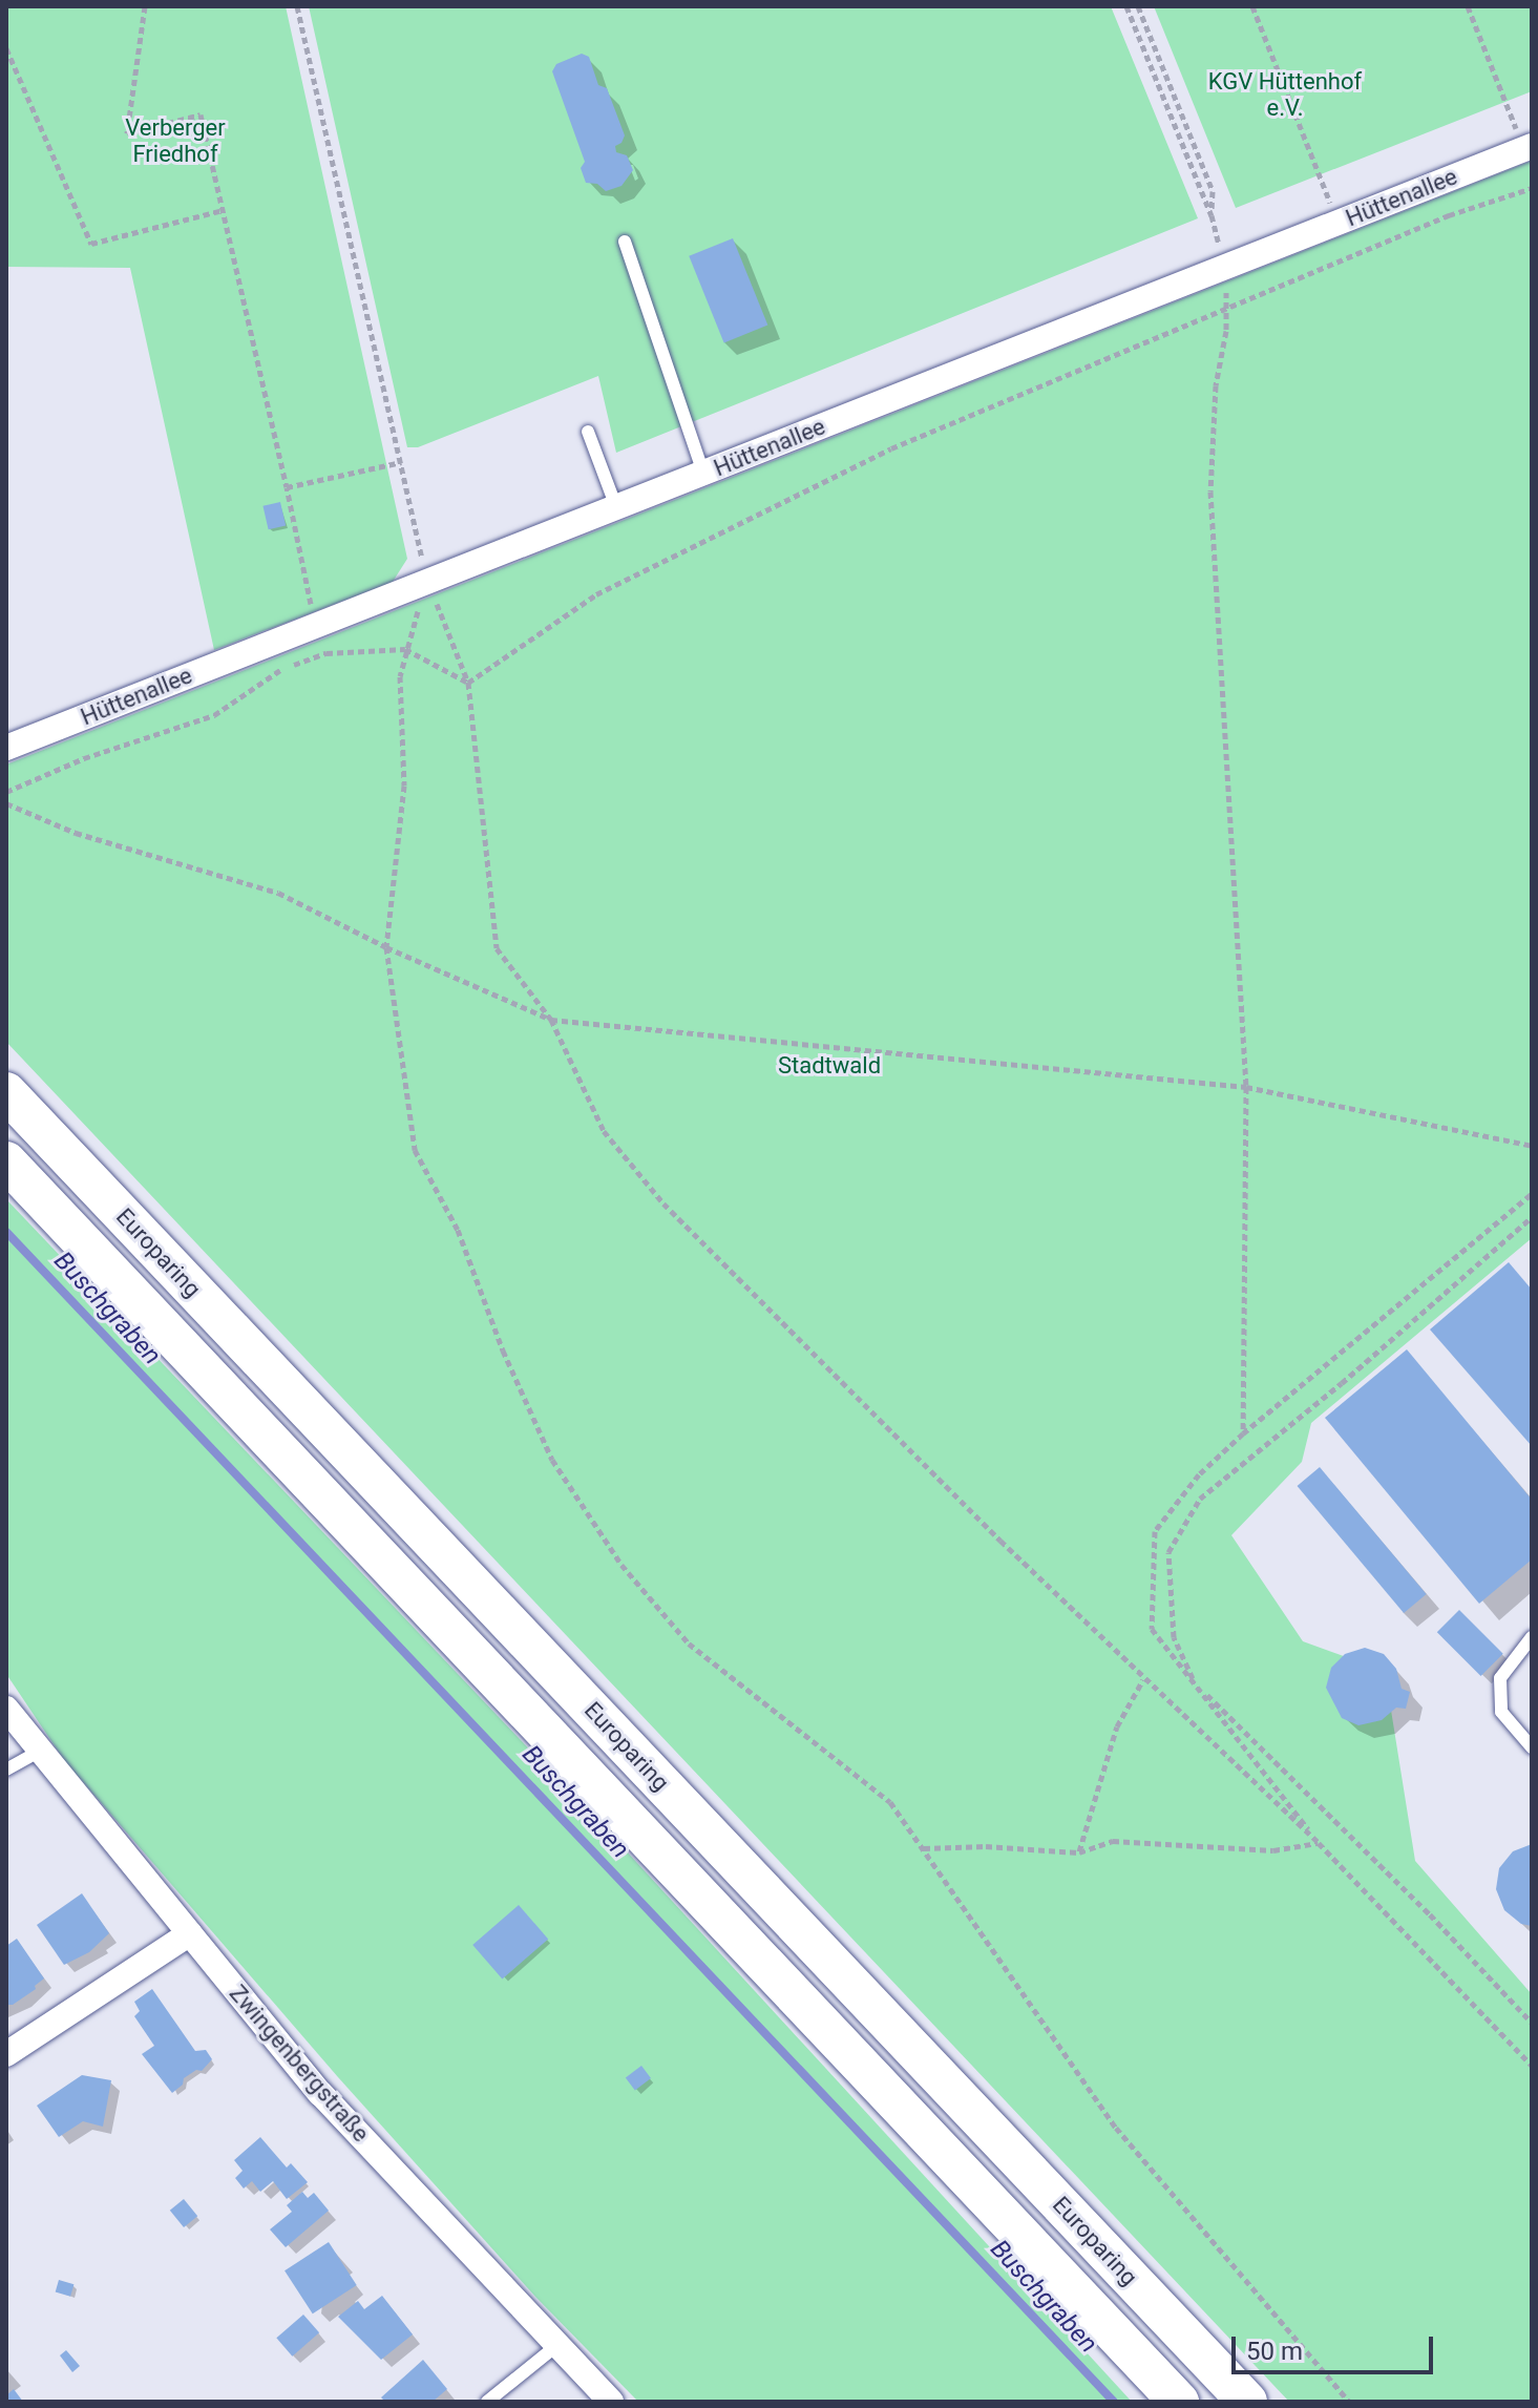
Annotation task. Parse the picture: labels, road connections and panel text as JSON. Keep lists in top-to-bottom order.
{
  "streets": {
    "main road": ["Europaring"],
    "street": ["Hüttenallee", "Zwingenbergstraße"]
  },
  "water": ["Buschgraben"],
  "parks": ["KGV Hüttenhof e.V.", "Verberger Friedhof", "Stadtwald"],
  "scale_bar": "50 m"
}
